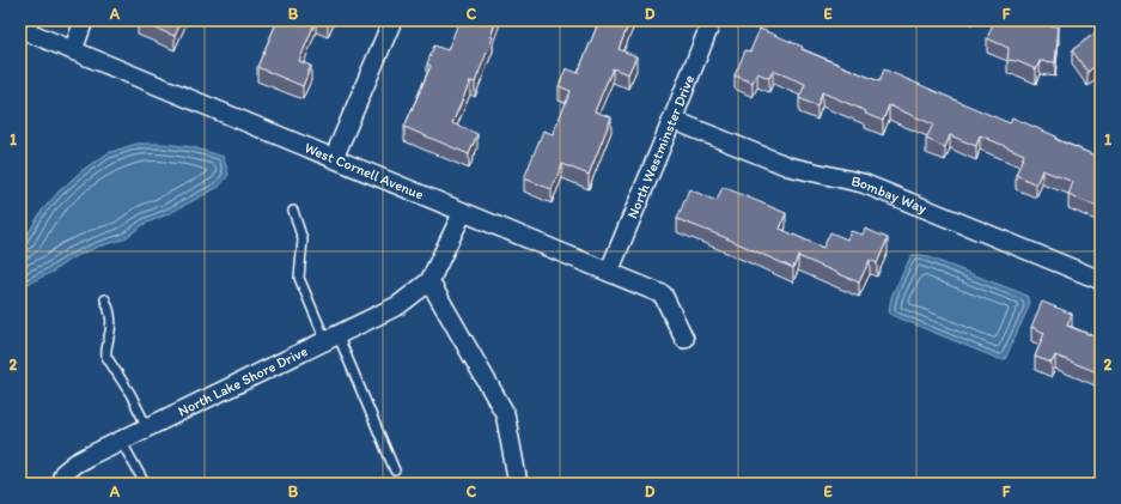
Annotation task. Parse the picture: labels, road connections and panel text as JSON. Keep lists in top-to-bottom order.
{
  "streets": {
    "street": [
      "North Westminster Drive",
      "West Cornell Avenue",
      "Bombay Way",
      "North Lake Shore Drive"
    ]
  },
  "crossings": [
    ["North Westminster Drive", "West Cornell Avenue"],
    ["North Westminster Drive", "Bombay Way"],
    ["West Cornell Avenue", "North Lake Shore Drive"]
  ],
  "grid": {
    "columns": [
      "A",
      "B",
      "C",
      "D",
      "E",
      "F"
    ],
    "rows": ["1", "2"]
  }
}
